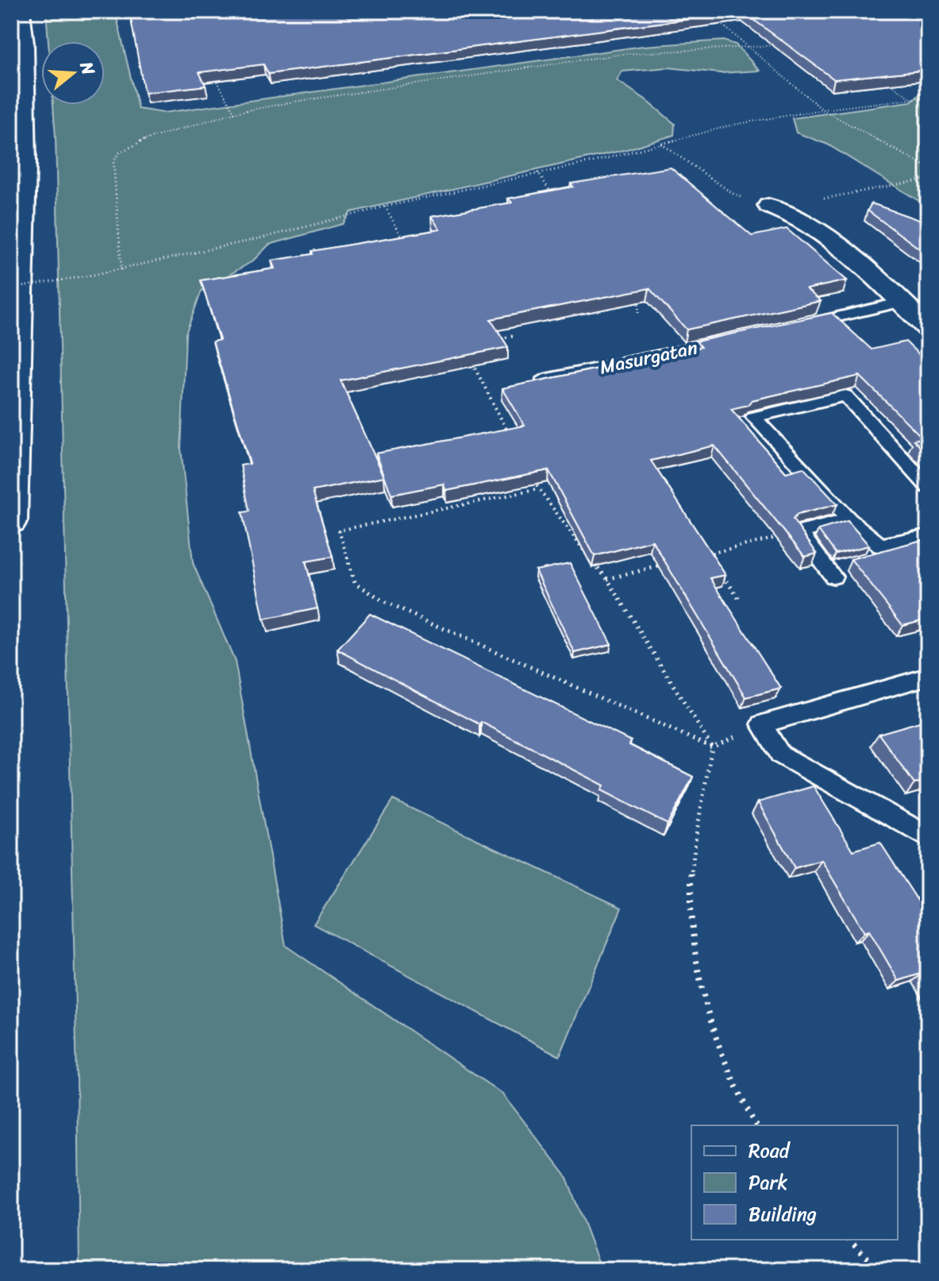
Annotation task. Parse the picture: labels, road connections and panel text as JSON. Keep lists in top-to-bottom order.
{
  "streets": {
    "lane": ["Masurgatan"]
  },
  "legend": ["Road", "Park", "Building"],
  "north": "right"
}
